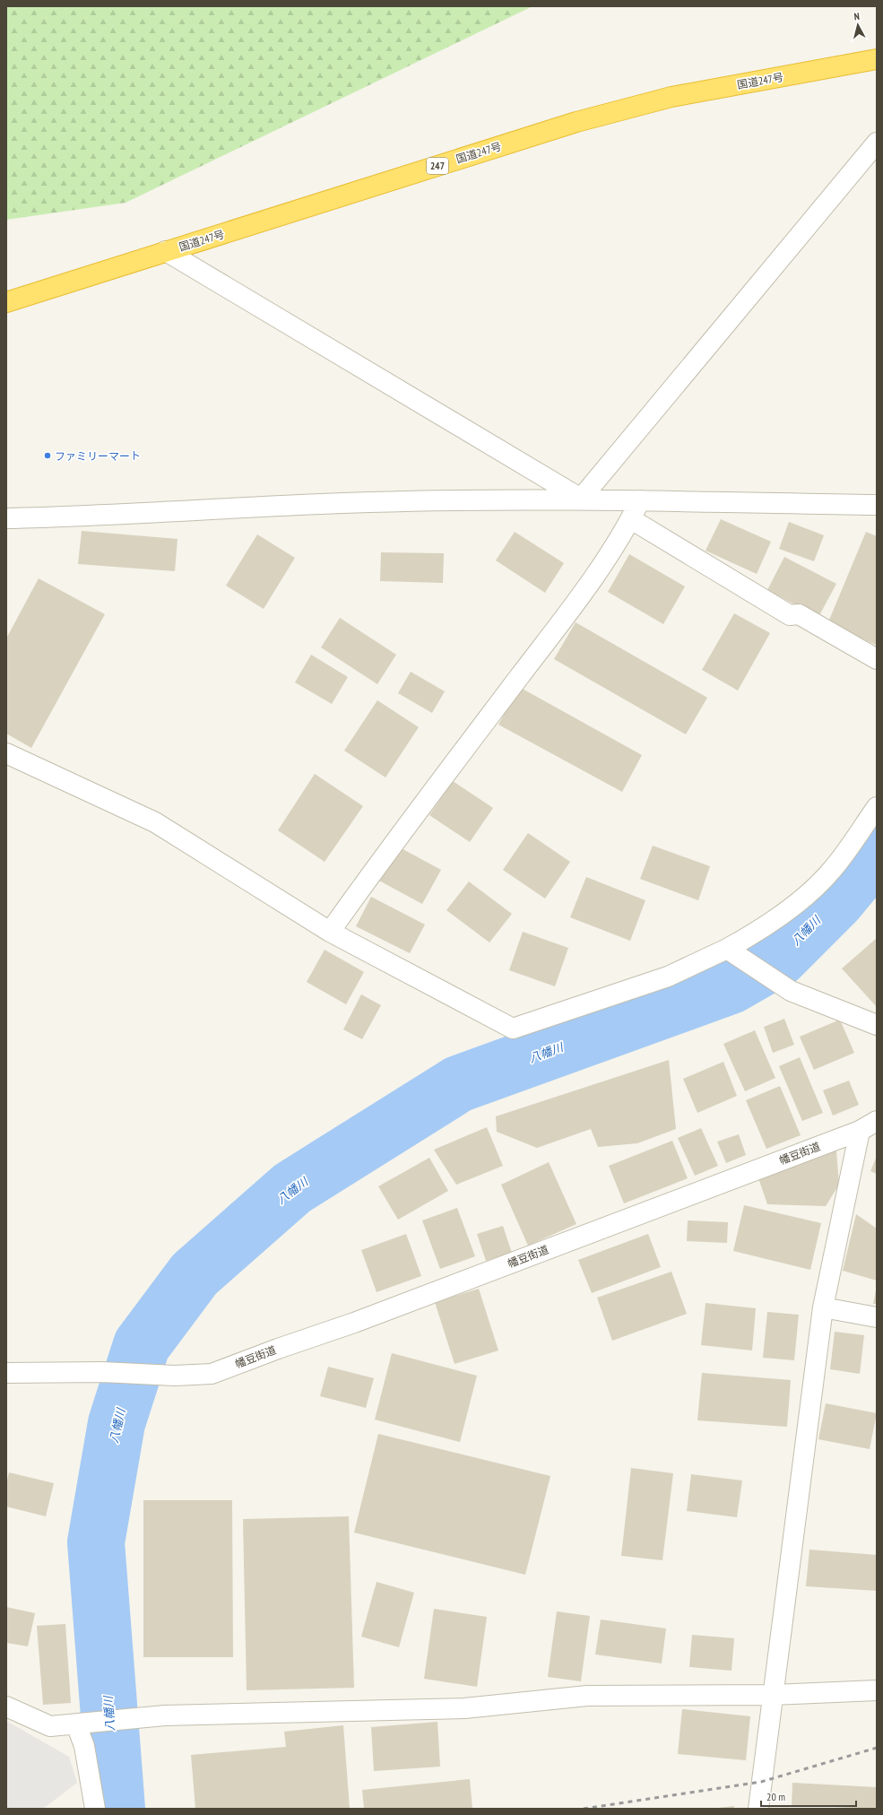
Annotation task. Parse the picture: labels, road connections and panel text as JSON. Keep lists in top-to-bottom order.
{
  "streets": {
    "highway": ["国道247号", "247"],
    "street": ["幡豆街道"]
  },
  "water": ["八幡川"],
  "places": ["ファミリーマート"],
  "scale_bar": "20 m",
  "north": "top"
}
